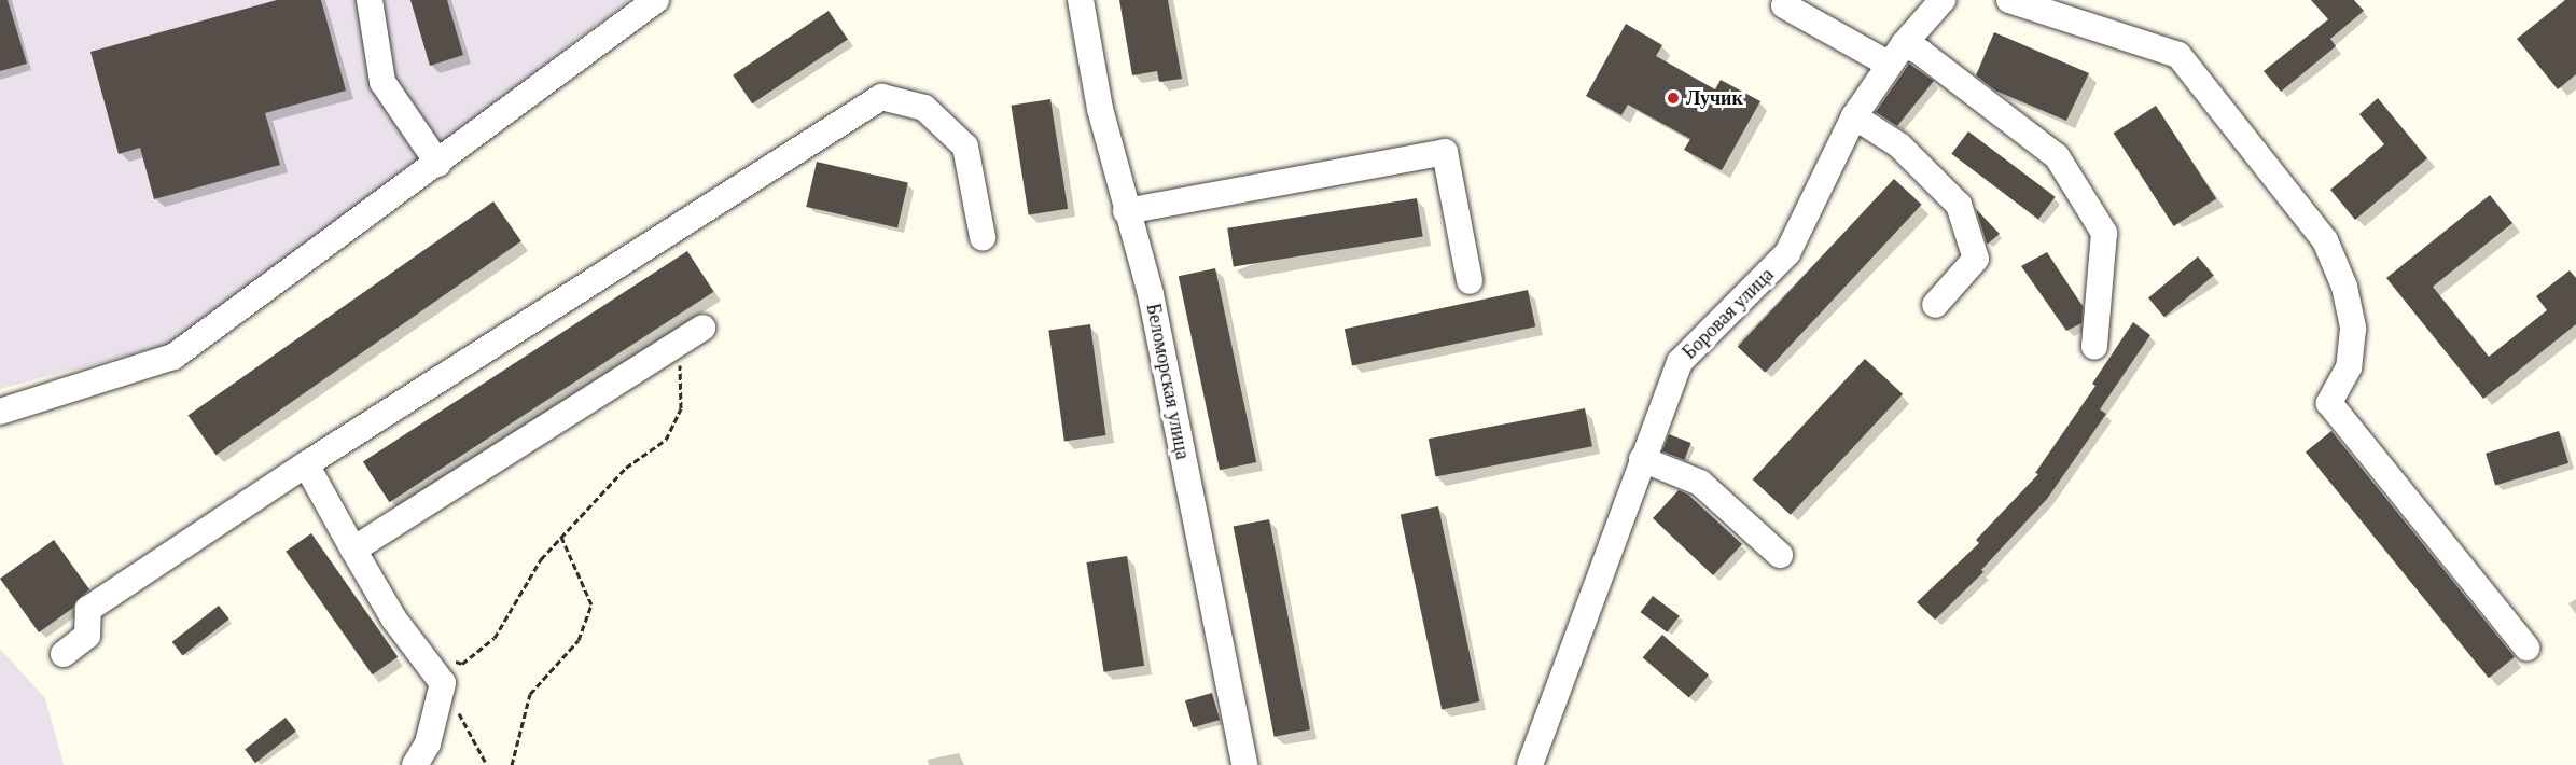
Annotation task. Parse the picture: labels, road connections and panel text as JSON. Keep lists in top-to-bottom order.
{
  "streets": {
    "street": ["Боровая улица", "Беломорская улица"]
  },
  "places": ["Лучик"]
}
